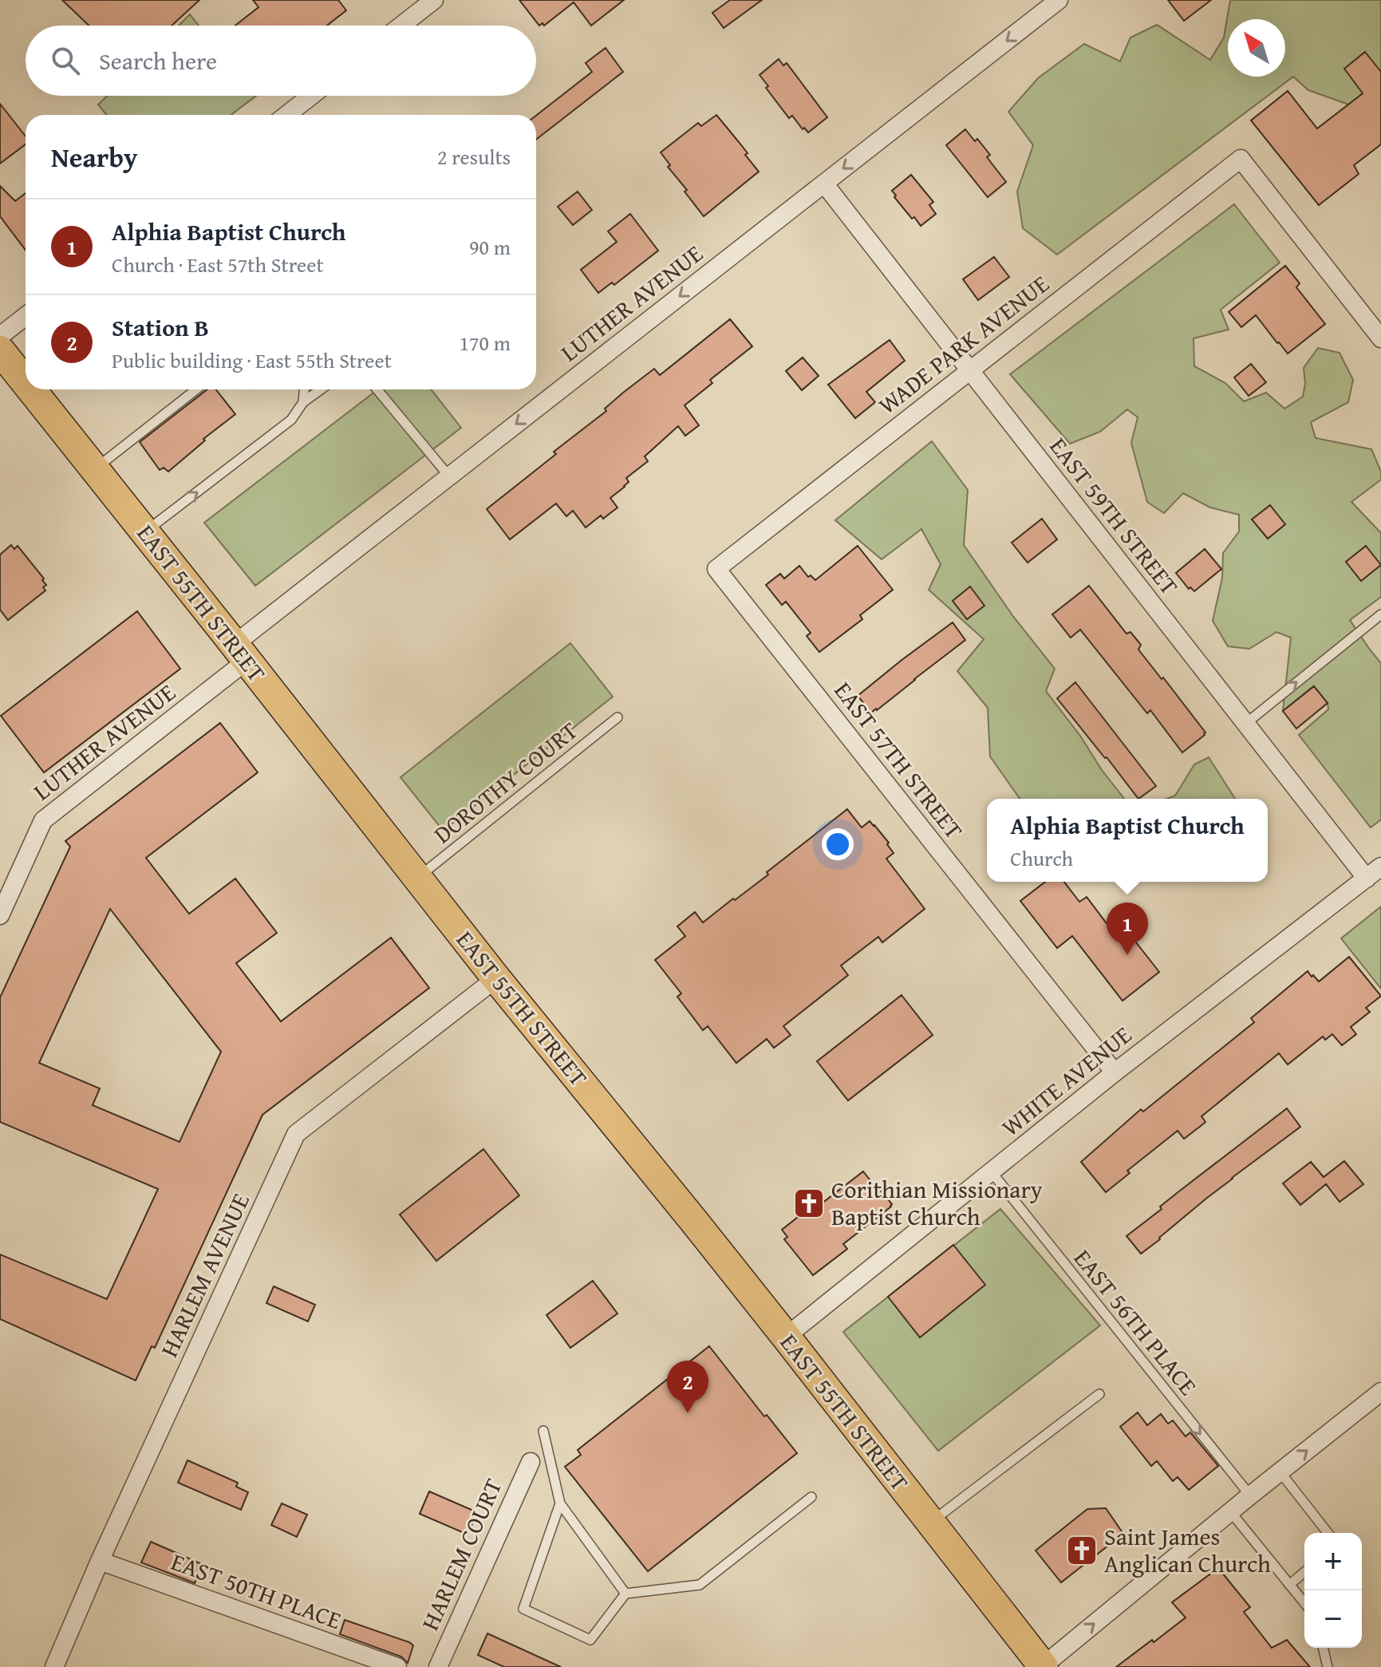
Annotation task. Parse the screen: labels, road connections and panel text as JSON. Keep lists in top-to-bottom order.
{
  "streets": {
    "main road": ["EAST 55TH STREET"],
    "street": [
      "LUTHER AVENUE",
      "WADE PARK AVENUE",
      "EAST 59TH STREET",
      "EAST 57TH STREET",
      "WHITE AVENUE",
      "HARLEM AVENUE",
      "HARLEM COURT",
      "EAST 50TH PLACE"
    ],
    "lane": ["DOROTHY COURT", "EAST 56TH PLACE"]
  },
  "crossings": [
    ["LUTHER AVENUE", "EAST 59TH STREET"],
    ["LUTHER AVENUE", "EAST 55TH STREET"],
    ["WADE PARK AVENUE", "EAST 59TH STREET"],
    ["WADE PARK AVENUE", "EAST 57TH STREET"],
    ["EAST 59TH STREET", "WHITE AVENUE"],
    ["EAST 55TH STREET", "DOROTHY COURT"],
    ["EAST 55TH STREET", "WHITE AVENUE"],
    ["EAST 55TH STREET", "HARLEM AVENUE"],
    ["EAST 57TH STREET", "WHITE AVENUE"],
    ["WHITE AVENUE", "EAST 56TH PLACE"],
    ["HARLEM AVENUE", "EAST 50TH PLACE"]
  ],
  "one_way": ["LUTHER AVENUE", "EAST 56TH PLACE"],
  "places": {
    "church": ["Corithian Missionary Baptist Church", "Saint James Anglican Church"]
  },
  "north": "top left",
  "page": {
    "search": "Search here",
    "heading": ["Nearby", "2 results"],
    "list": [
      {
        "mark": "1",
        "name": "Alphia Baptist Church",
        "note": "Church · East 57th Street",
        "value": "90 m"
      },
      {
        "mark": "2",
        "name": "Station B",
        "note": "Public building · East 55th Street",
        "value": "170 m"
      }
    ],
    "popup": ["Alphia Baptist Church", "Church"],
    "pins": ["1", "2"],
    "map_buttons": ["+", "−"]
  }
}
